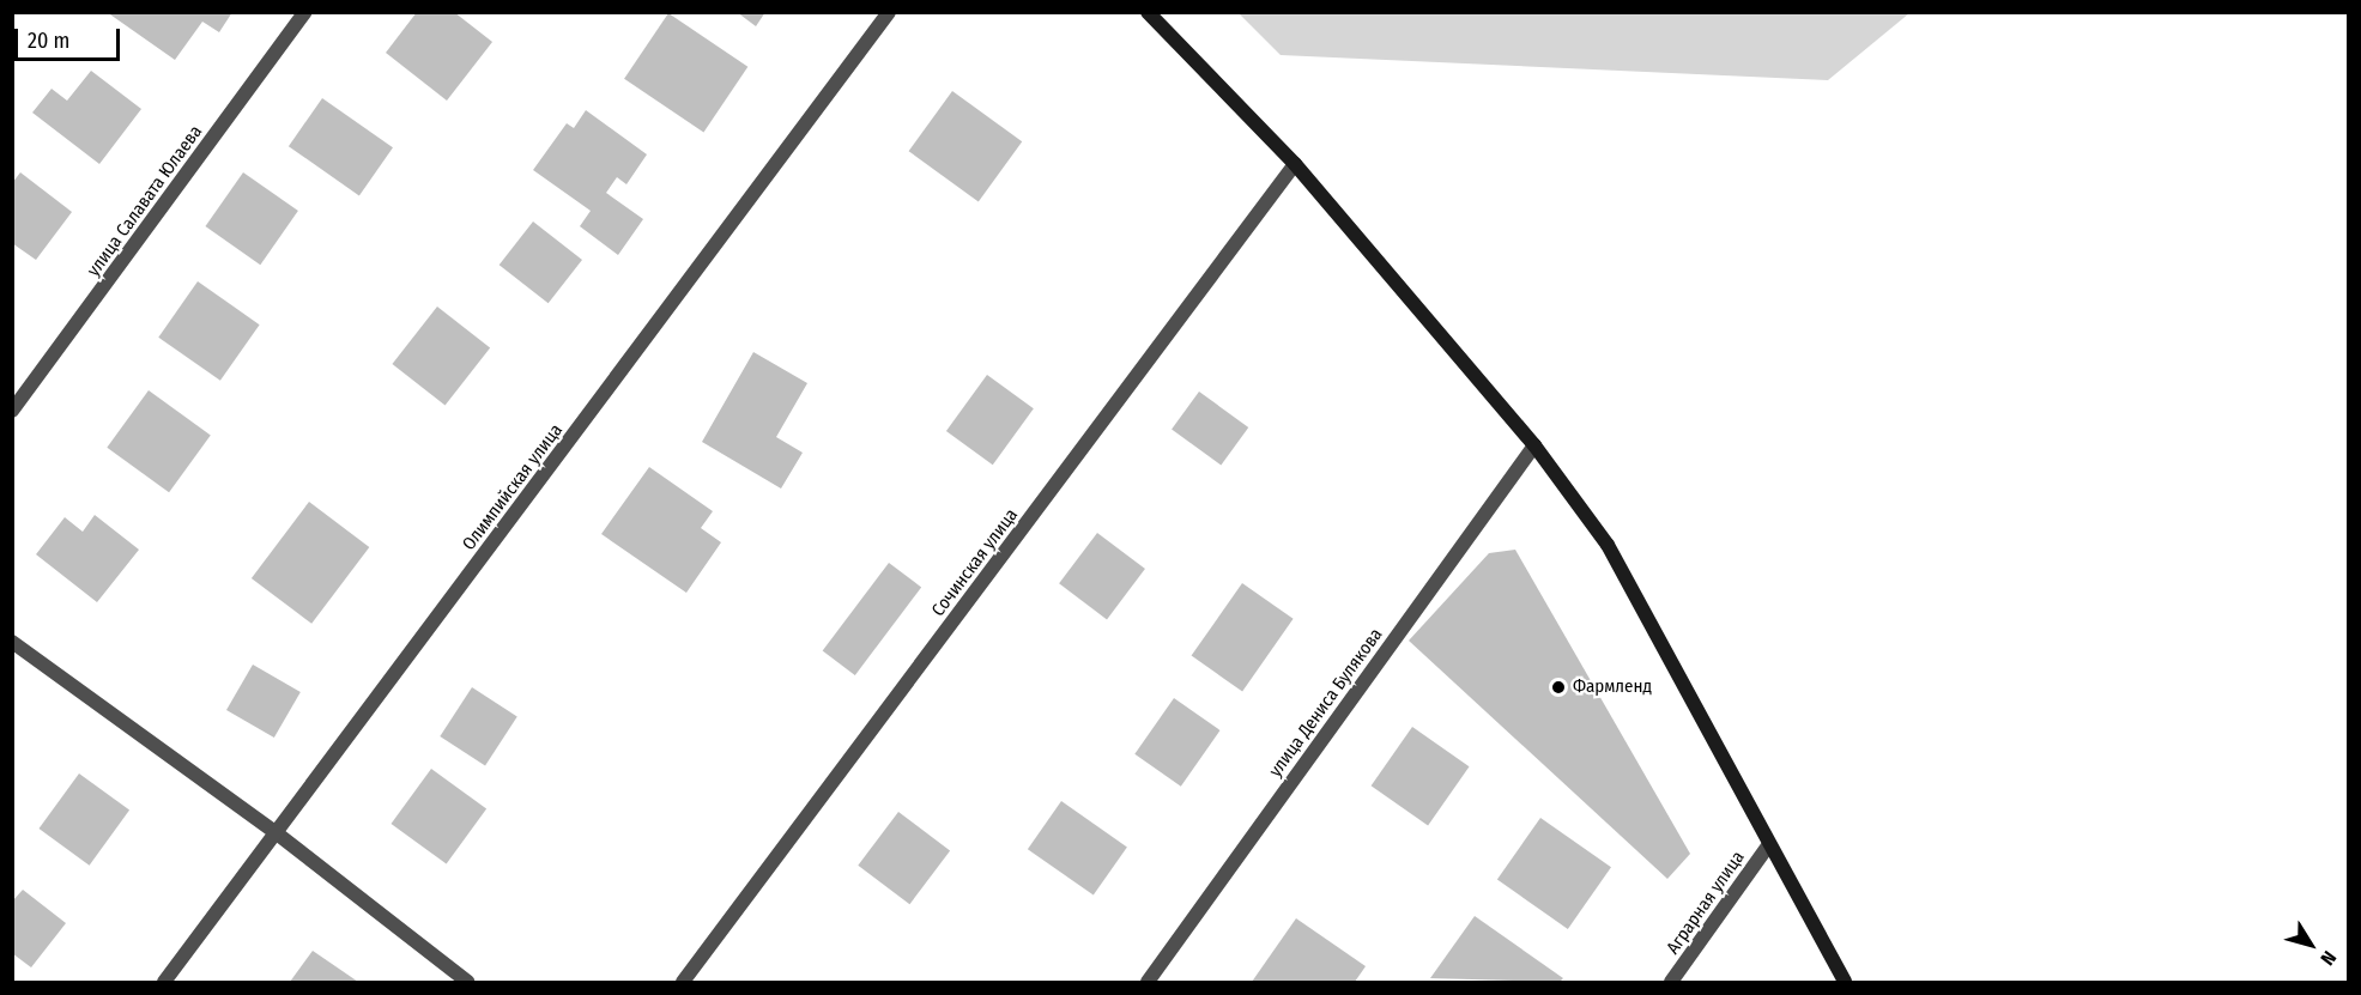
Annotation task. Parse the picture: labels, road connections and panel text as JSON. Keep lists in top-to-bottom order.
{
  "streets": {
    "street": [
      "улица Салавата Юлаева",
      "Олимпийская улица",
      "Сочинская улица",
      "улица Дениса Булякова",
      "Аграрная улица"
    ]
  },
  "places": ["Фармленд"],
  "scale_bar": "20 m",
  "north": "bottom right"
}
